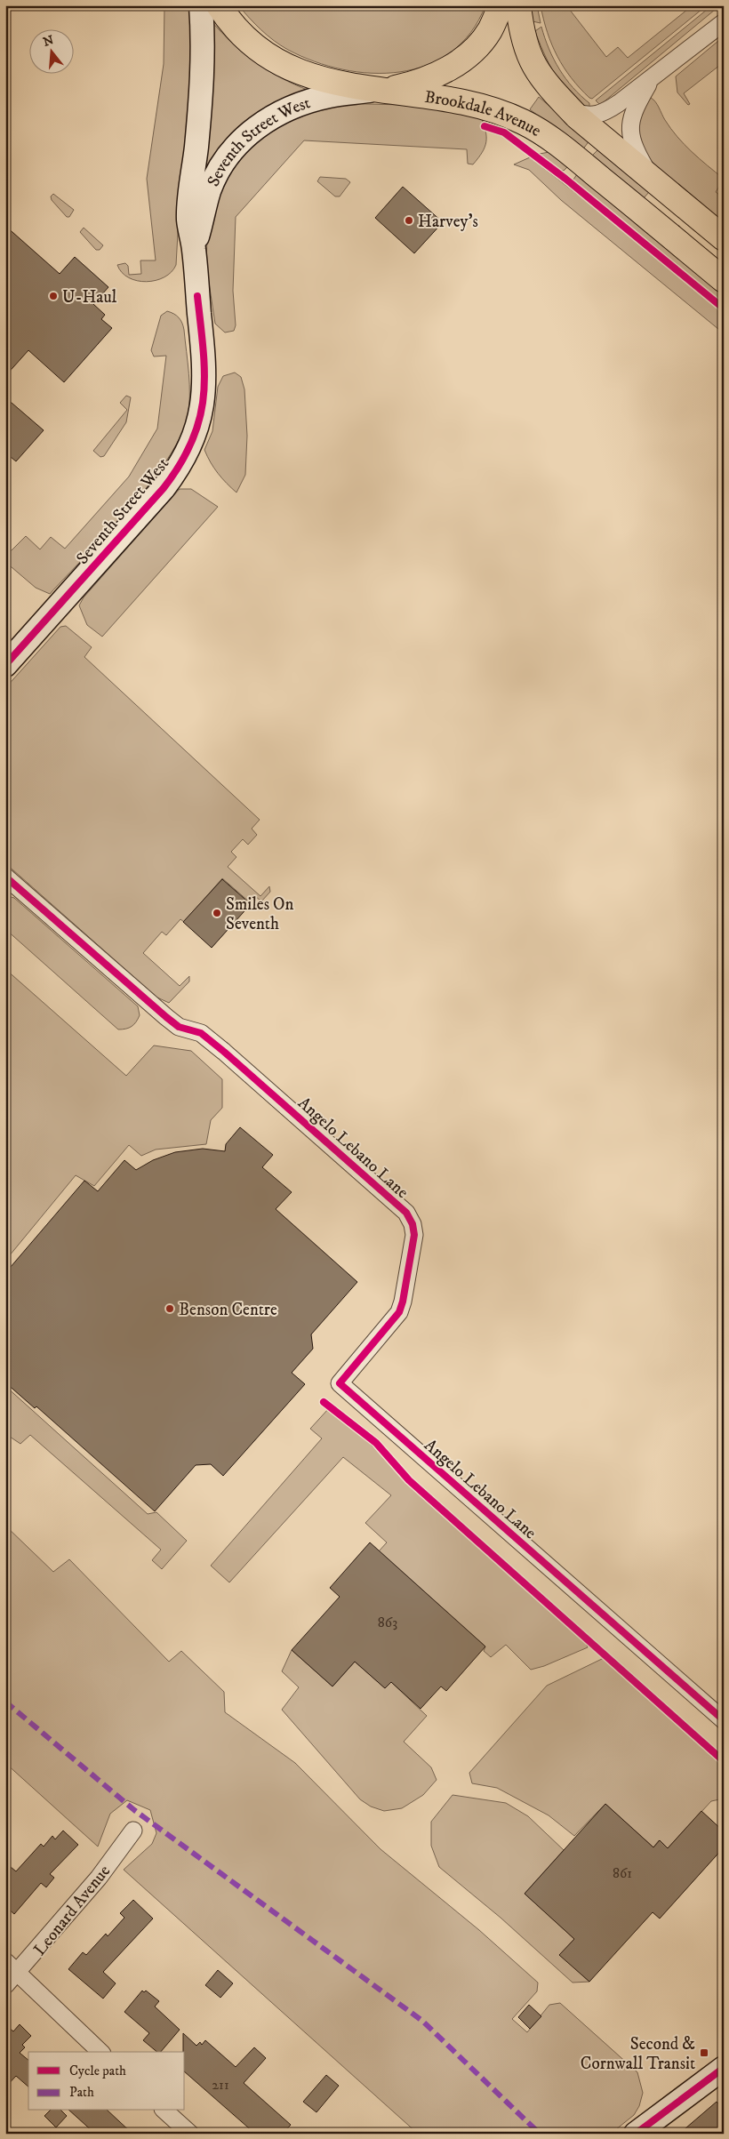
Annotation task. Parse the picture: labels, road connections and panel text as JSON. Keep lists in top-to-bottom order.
{
  "streets": {
    "main road": ["Brookdale Avenue"],
    "street": ["Seventh Street West", "Angelo Lebano Lane", "Leonard Avenue"]
  },
  "crossings": [
    ["Brookdale Avenue", "Seventh Street West"]
  ],
  "places": {
    "other": [
      "Harvey's",
      "U-Haul",
      "Smiles On Seventh",
      "Benson Centre"
    ],
    "transit": ["Second & Cornwall Transit"]
  },
  "house_numbers": ["863", "861", "211"],
  "legend": ["Cycle path", "Path"],
  "north": "top"
}
